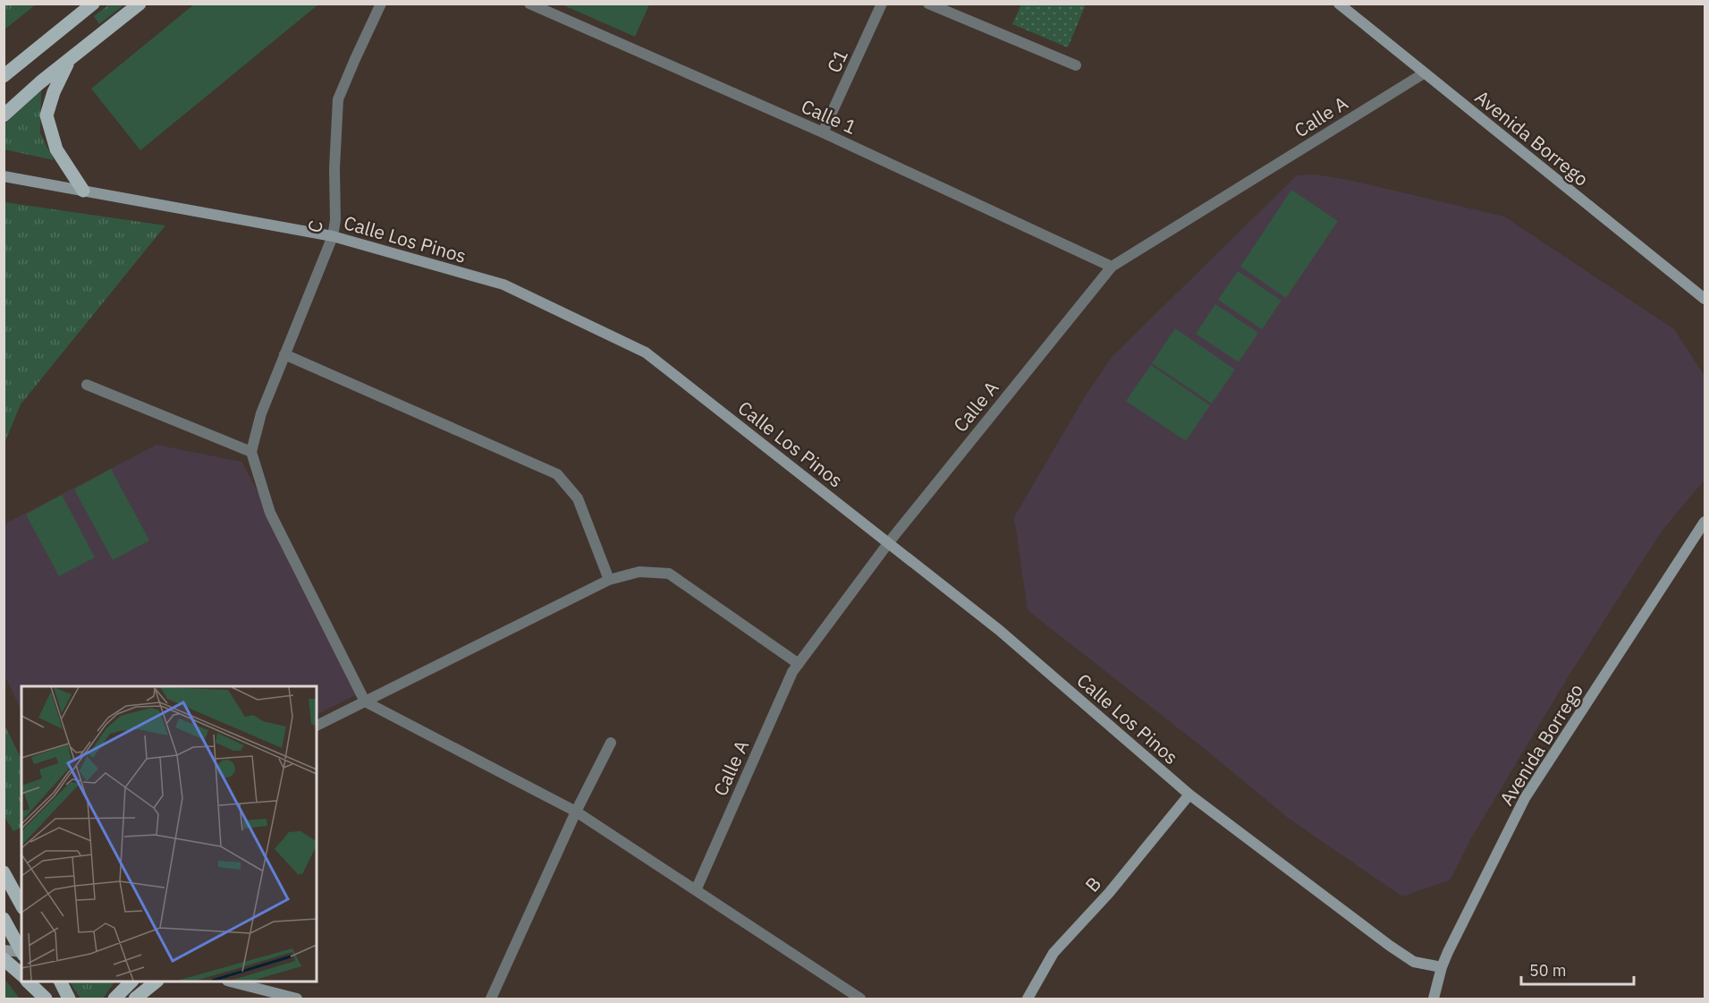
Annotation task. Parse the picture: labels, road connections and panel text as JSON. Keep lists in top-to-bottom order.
{
  "streets": {
    "street": [
      "C1",
      "Calle 1",
      "Calle A",
      "Avenida Borrego",
      "C",
      "Calle Los Pinos",
      "B"
    ]
  },
  "crossings": [
    ["C1", "Calle 1"],
    ["Calle 1", "Calle A"],
    ["Calle A", "Avenida Borrego"],
    ["Calle A", "Calle Los Pinos"],
    ["Avenida Borrego", "Calle Los Pinos"],
    ["C", "Calle Los Pinos"],
    ["Calle Los Pinos", "B"]
  ],
  "scale_bar": "50 m"
}
